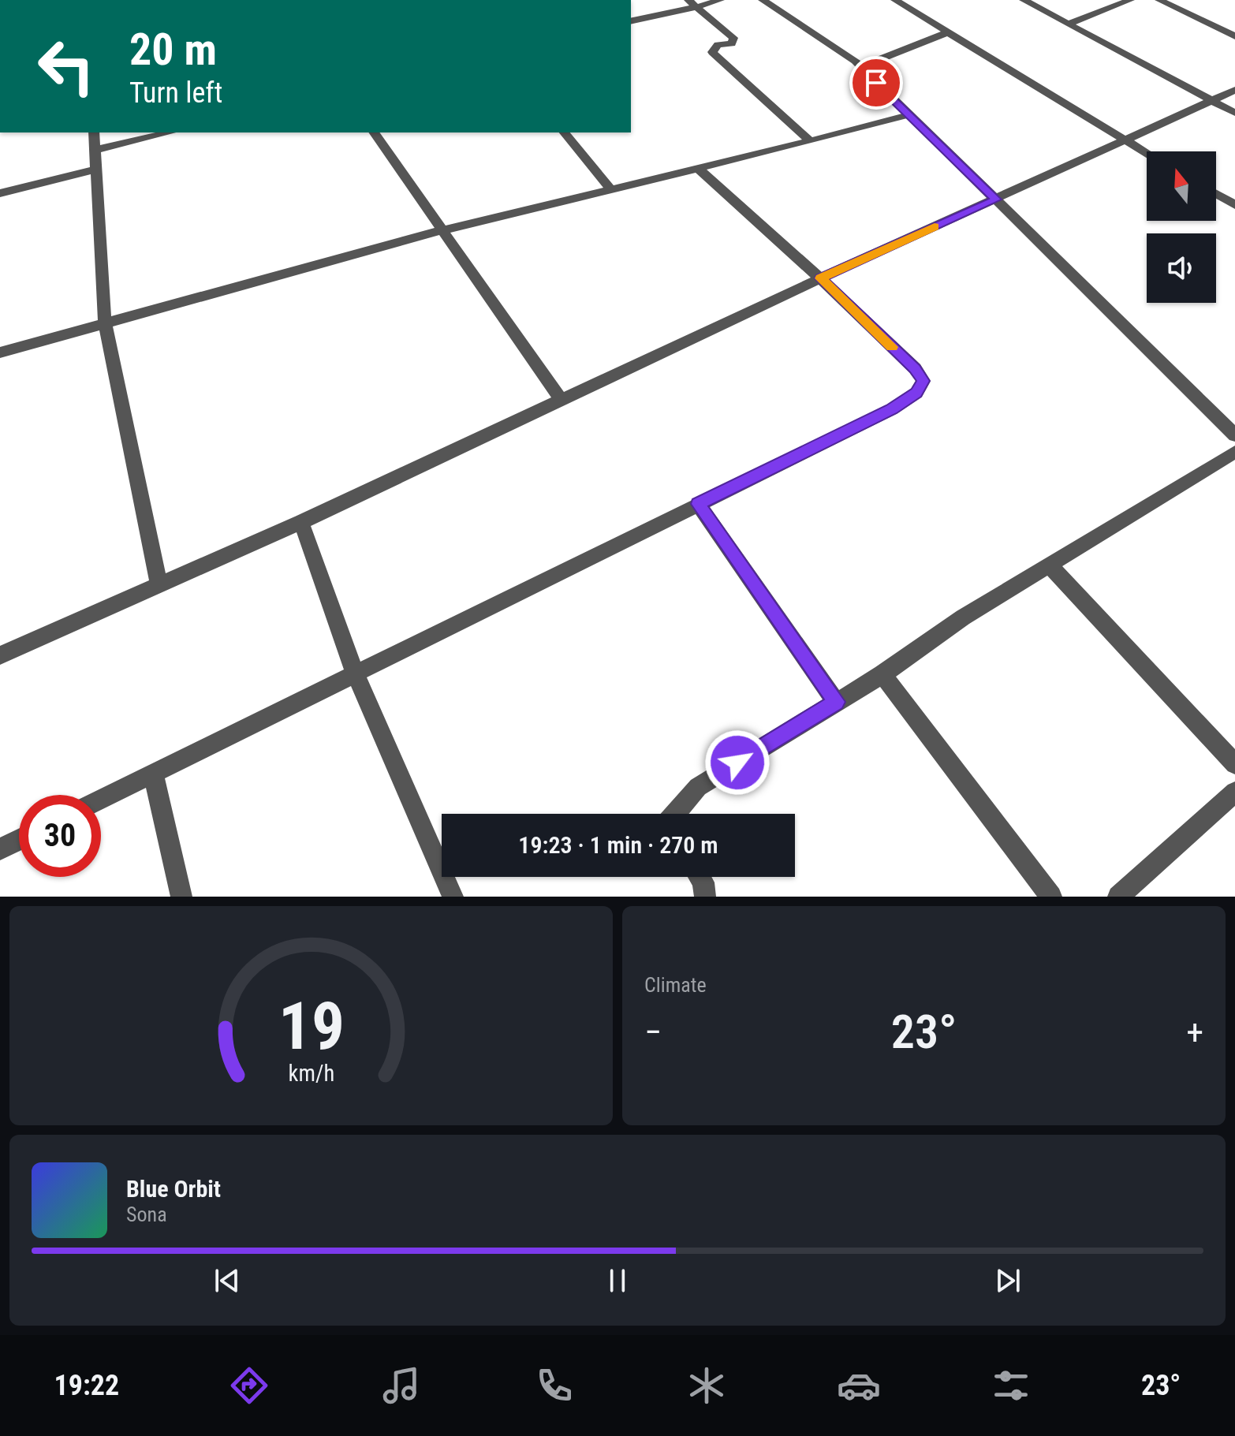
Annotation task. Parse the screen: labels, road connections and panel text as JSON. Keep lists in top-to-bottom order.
{
  "north": "top",
  "page": {
    "turn": ["20 m", "Turn left"],
    "limit": "30",
    "trip": "19:23 · 1 min · 270 m",
    "tile": "Climate",
    "heat": ["−", "23°", "+"],
    "song": ["Blue Orbit", "Sona"],
    "tabs": ["19:22", "23°"],
    "gauge": ["19", "km/h"]
  }
}
